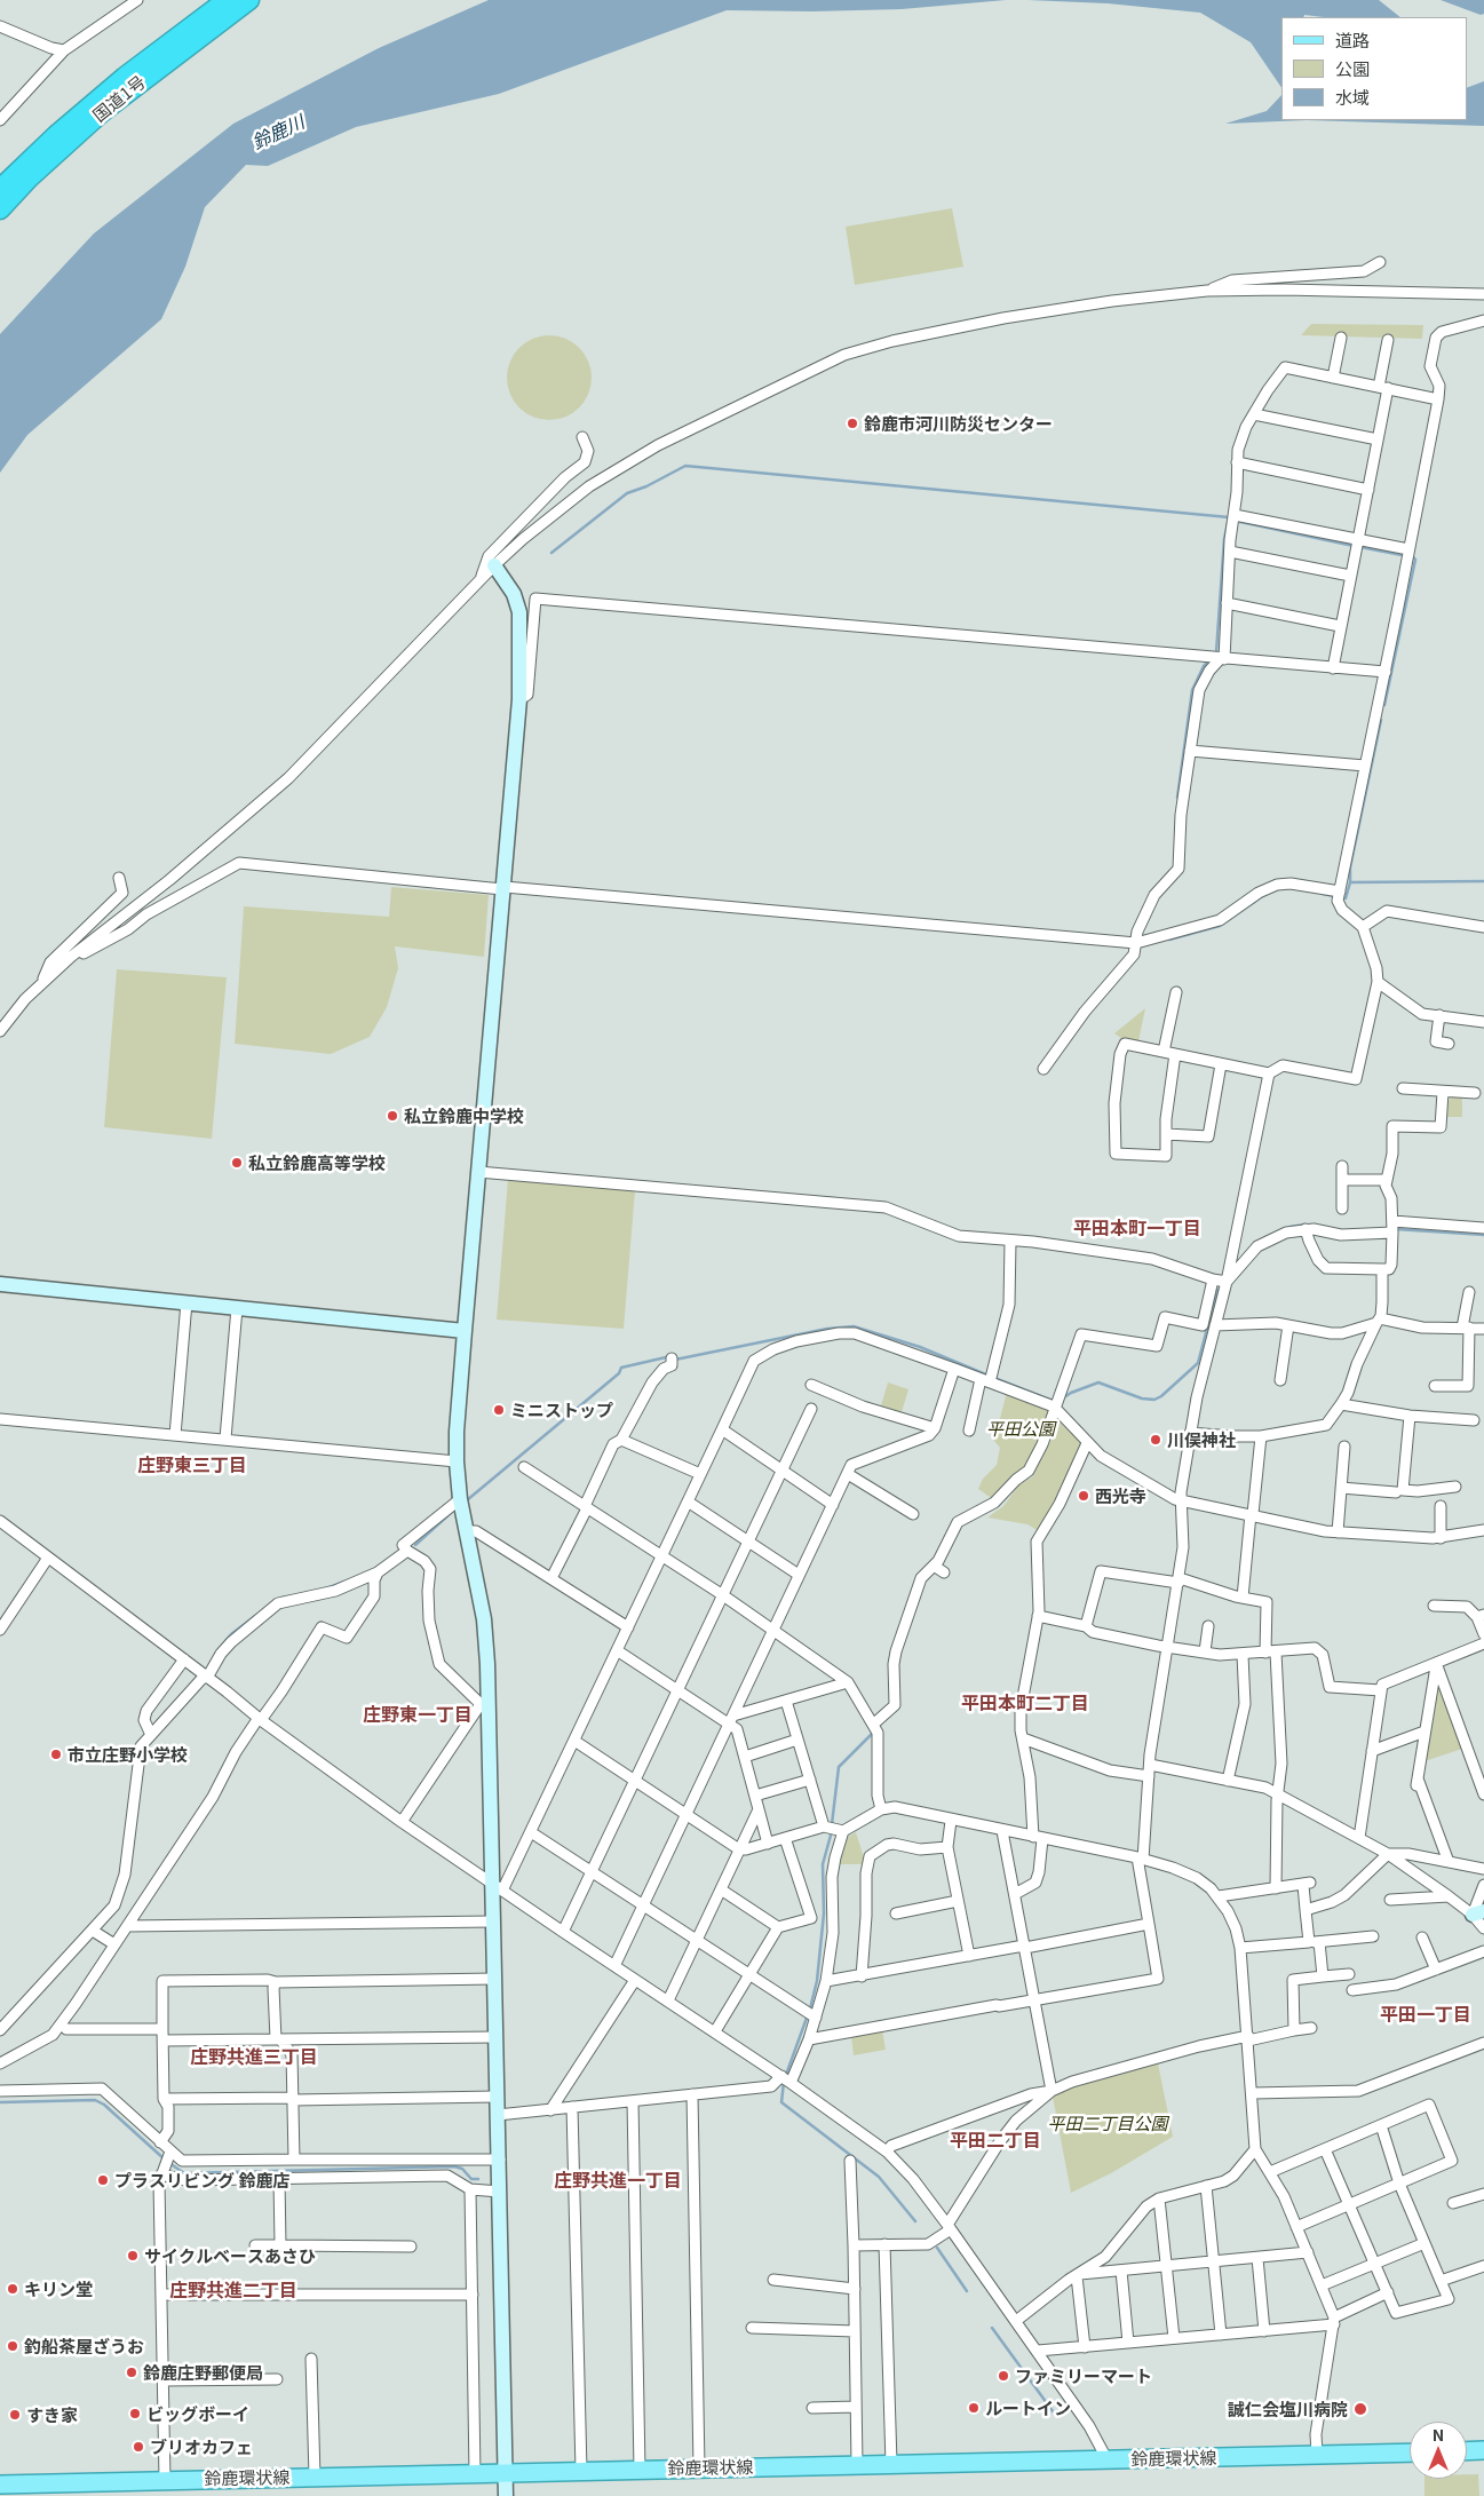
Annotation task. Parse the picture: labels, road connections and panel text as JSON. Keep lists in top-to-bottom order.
{
  "streets": {
    "highway": ["国道1号"],
    "main road": ["鈴鹿環状線"]
  },
  "districts": [
    "平田本町一丁目",
    "庄野東三丁目",
    "平田本町二丁目",
    "庄野東一丁目",
    "平田一丁目",
    "庄野共進三丁目",
    "平田二丁目",
    "庄野共進一丁目",
    "庄野共進二丁目"
  ],
  "water": ["鈴鹿川"],
  "parks": ["平田公園", "平田二丁目公園"],
  "places": [
    "鈴鹿市河川防災センター",
    "私立鈴鹿中学校",
    "私立鈴鹿高等学校",
    "ミニストップ",
    "川俣神社",
    "西光寺",
    "市立庄野小学校",
    "プラスリビング 鈴鹿店",
    "サイクルベースあさひ",
    "キリン堂",
    "釣船茶屋ざうお",
    "鈴鹿庄野郵便局",
    "ファミリーマート",
    "ルートイン",
    "誠仁会塩川病院",
    "ビッグボーイ",
    "すき家",
    "ブリオカフェ"
  ],
  "legend": ["道路", "公園", "水域"],
  "north": "top"
}
